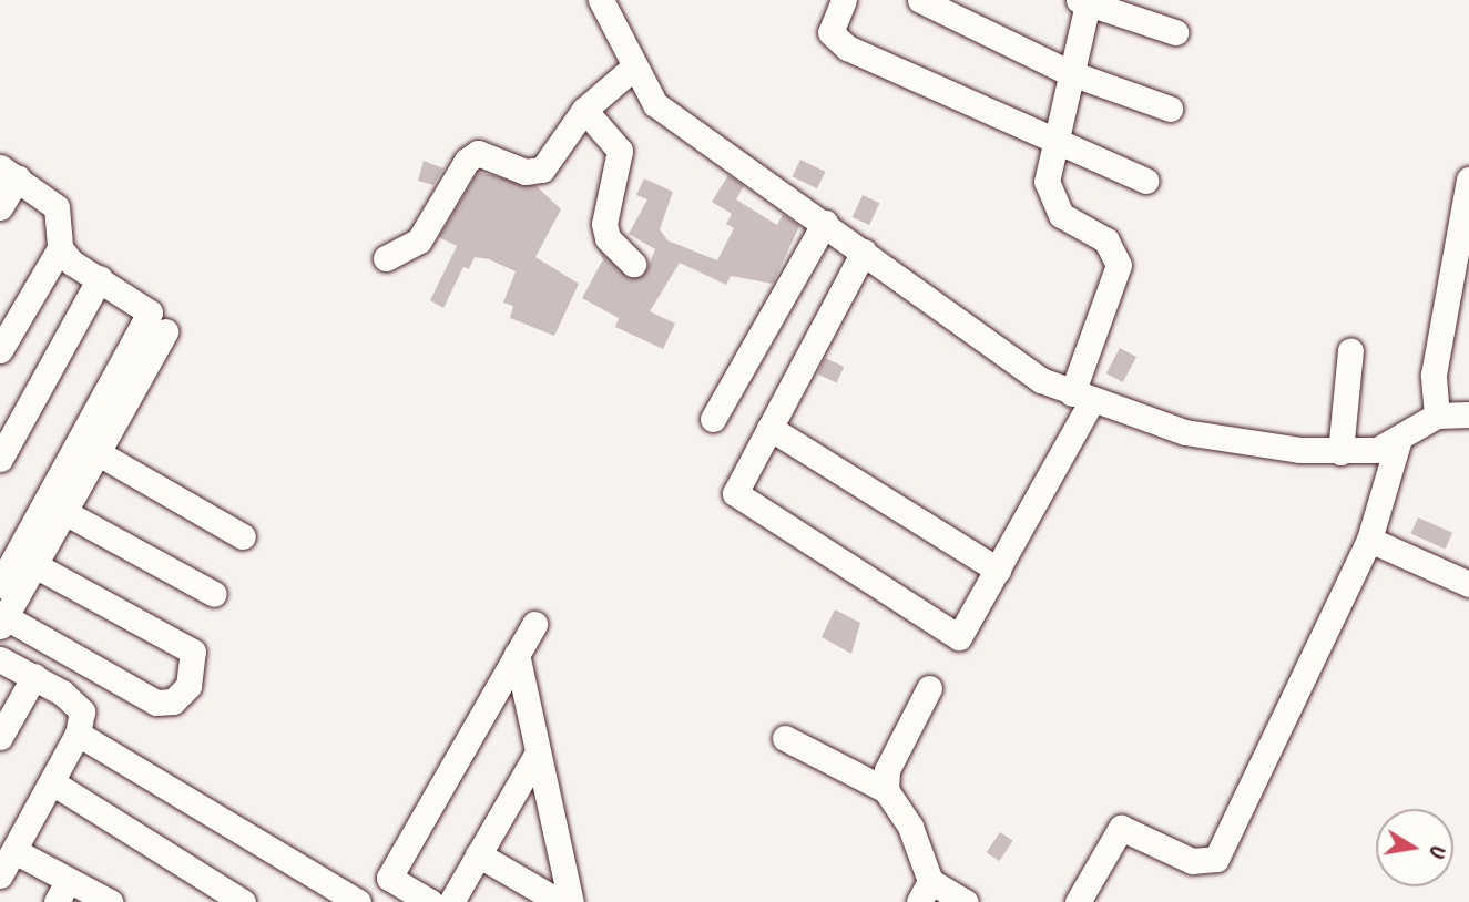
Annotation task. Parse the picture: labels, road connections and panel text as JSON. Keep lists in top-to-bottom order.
{
  "north": "right"
}
